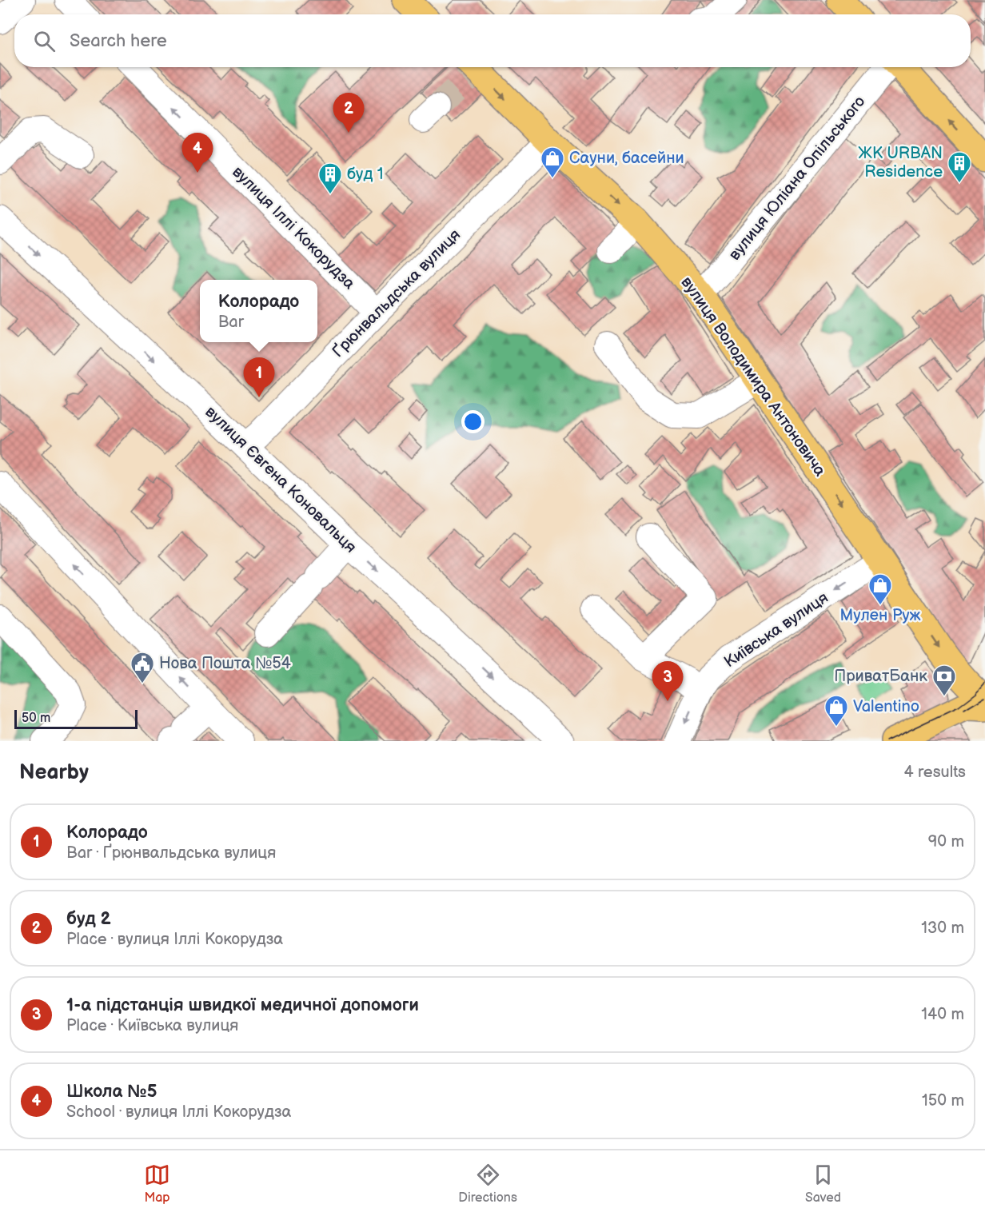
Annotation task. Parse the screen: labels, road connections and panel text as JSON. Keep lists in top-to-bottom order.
{
  "streets": {
    "main road": ["вулиця Володимира Антоновича"],
    "street": [
      "вулиця Юліана Опільського",
      "вулиця Іллі Кокорудза",
      "Ґрюнвальдська вулиця",
      "вулиця Євгена Коновальця",
      "Київська вулиця"
    ]
  },
  "crossings": [
    ["вулиця Юліана Опільського", "вулиця Володимира Антоновича"],
    ["вулиця Іллі Кокорудза", "Ґрюнвальдська вулиця"],
    ["Ґрюнвальдська вулиця", "вулиця Володимира Антоновича"],
    ["Ґрюнвальдська вулиця", "вулиця Євгена Коновальця"],
    ["вулиця Володимира Антоновича", "Київська вулиця"]
  ],
  "one_way": ["вулиця Іллі Кокорудза", "вулиця Володимира Антоновича", "Київська вулиця"],
  "places": {
    "shop": ["Сауни, басейни", "Мулен Руж", "Valentino"],
    "building": ["ЖК URBAN Residence", "буд 1"],
    "public building": ["Нова Пошта №54"],
    "bank": ["ПриватБанк"]
  },
  "scale_bar": "50 m",
  "page": {
    "search": "Search here",
    "pins": [
      "2",
      "4",
      "1",
      "3"
    ],
    "popup": ["Колорадо", "Bar"],
    "scale": "50 m",
    "heading": ["Nearby", "4 results"],
    "list": [
      {
        "mark": "1",
        "name": "Колорадо",
        "note": "Bar · Ґрюнвальдська вулиця",
        "value": "90 m"
      },
      {
        "mark": "2",
        "name": "буд 2",
        "note": "Place · вулиця Іллі Кокорудза",
        "value": "130 m"
      },
      {
        "mark": "3",
        "name": "1-а підстанція швидкої медичної допомоги",
        "note": "Place · Київська вулиця",
        "value": "140 m"
      },
      {
        "mark": "4",
        "name": "Школа №5",
        "note": "School · вулиця Іллі Кокорудза",
        "value": "150 m"
      }
    ],
    "nav": ["Map", "Directions", "Saved"]
  }
}
